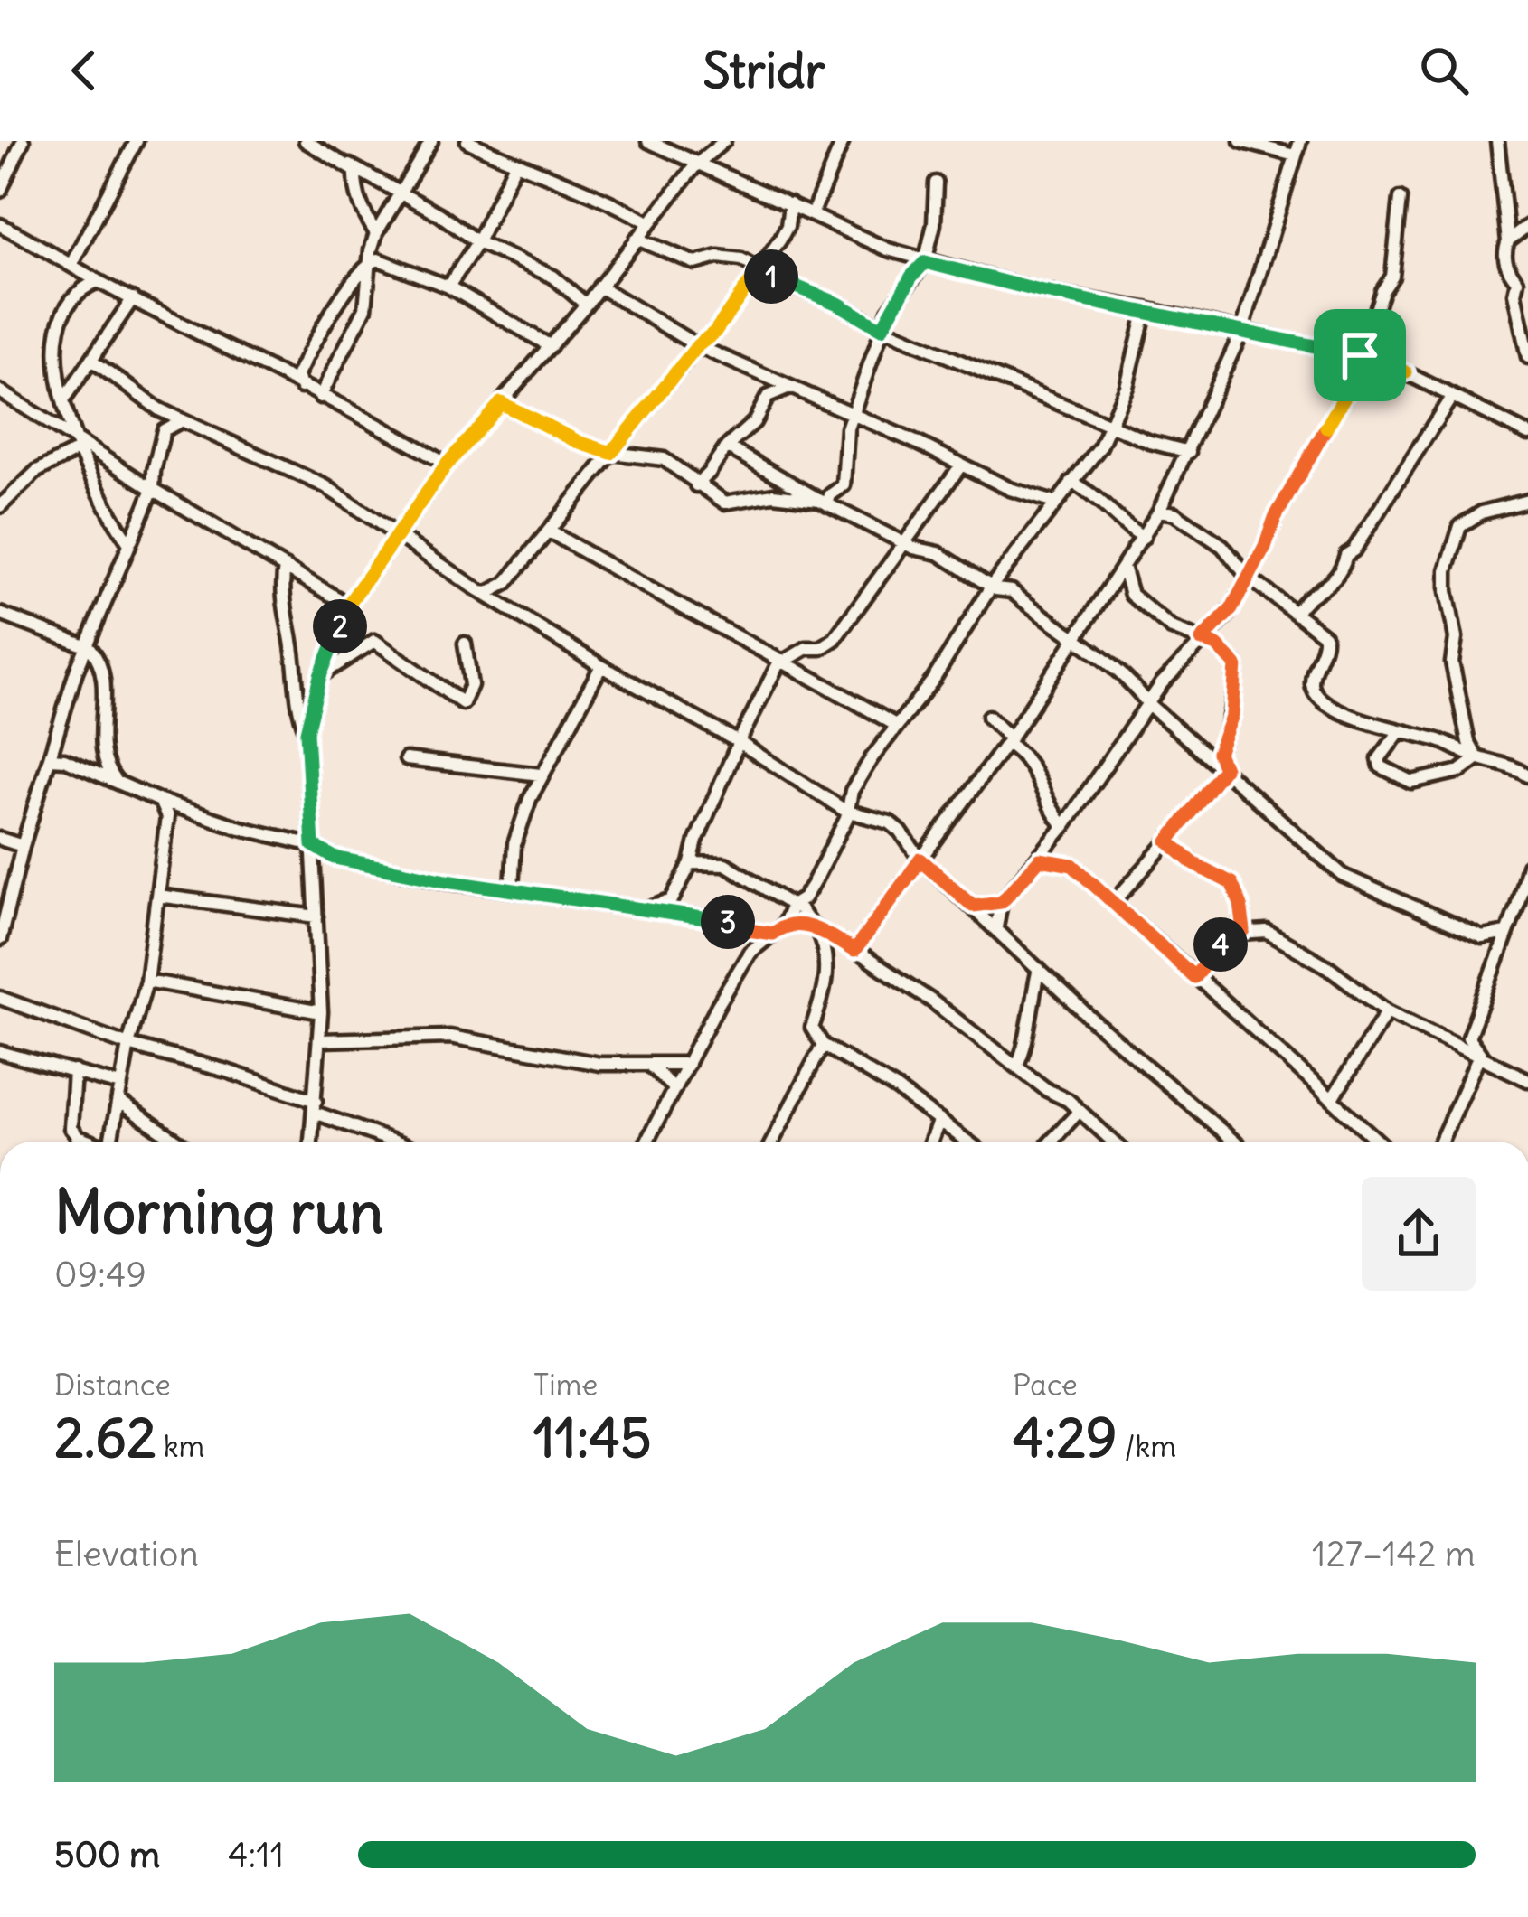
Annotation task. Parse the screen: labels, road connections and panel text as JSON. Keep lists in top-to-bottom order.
{
  "page": {
    "header": "Stridr",
    "pins": [
      "1",
      "2",
      "3",
      "4"
    ],
    "heading": ["Morning run", "09:49"],
    "stats": [
      ["Distance", "2.62 km"],
      ["Time", "11:45"],
      ["Pace", "4:29 /km"]
    ],
    "chart": ["Elevation", "127–142 m"],
    "list": [
      {
        "name": "500 m",
        "note": "4:11"
      }
    ]
  }
}
